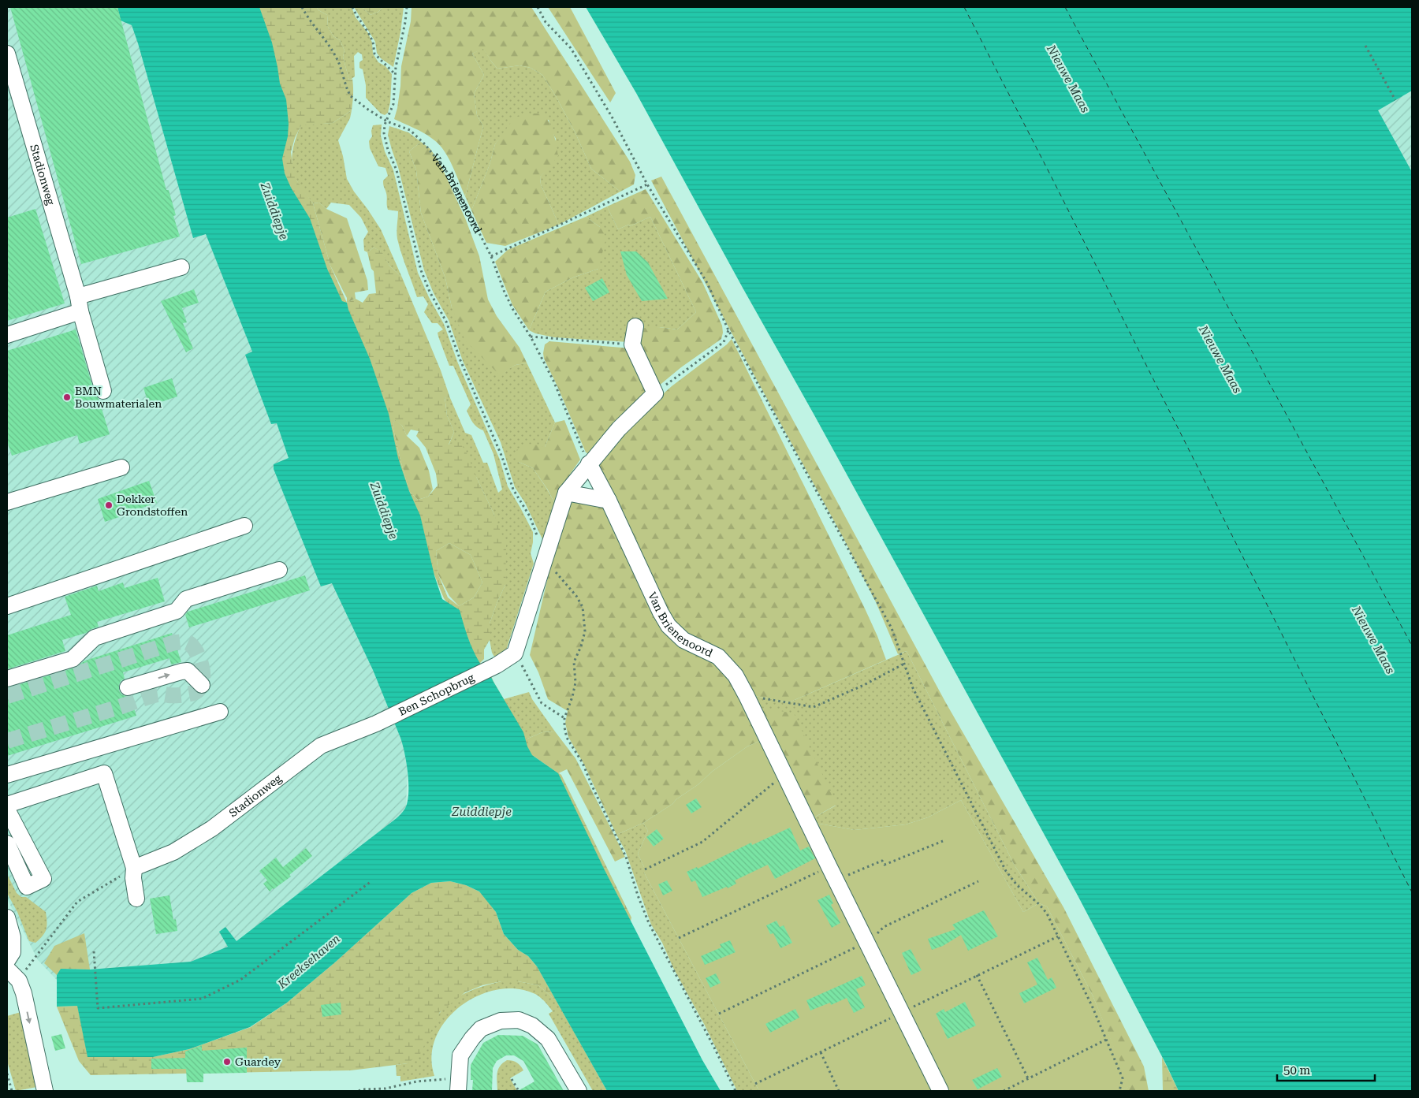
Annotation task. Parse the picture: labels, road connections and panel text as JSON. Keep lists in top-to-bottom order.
{
  "streets": {
    "street": ["Stadionweg", "Van Brienenoord", "Ben Schopbrug"]
  },
  "crossings": [
    ["Stadionweg", "Ben Schopbrug"]
  ],
  "water": ["Nieuwe Maas", "Zuiddiepje", "Kreeksehaven"],
  "places": ["BMN Bouwmaterialen", "Dekker Grondstoffen", "Guardey"],
  "scale_bar": "50 m"
}
